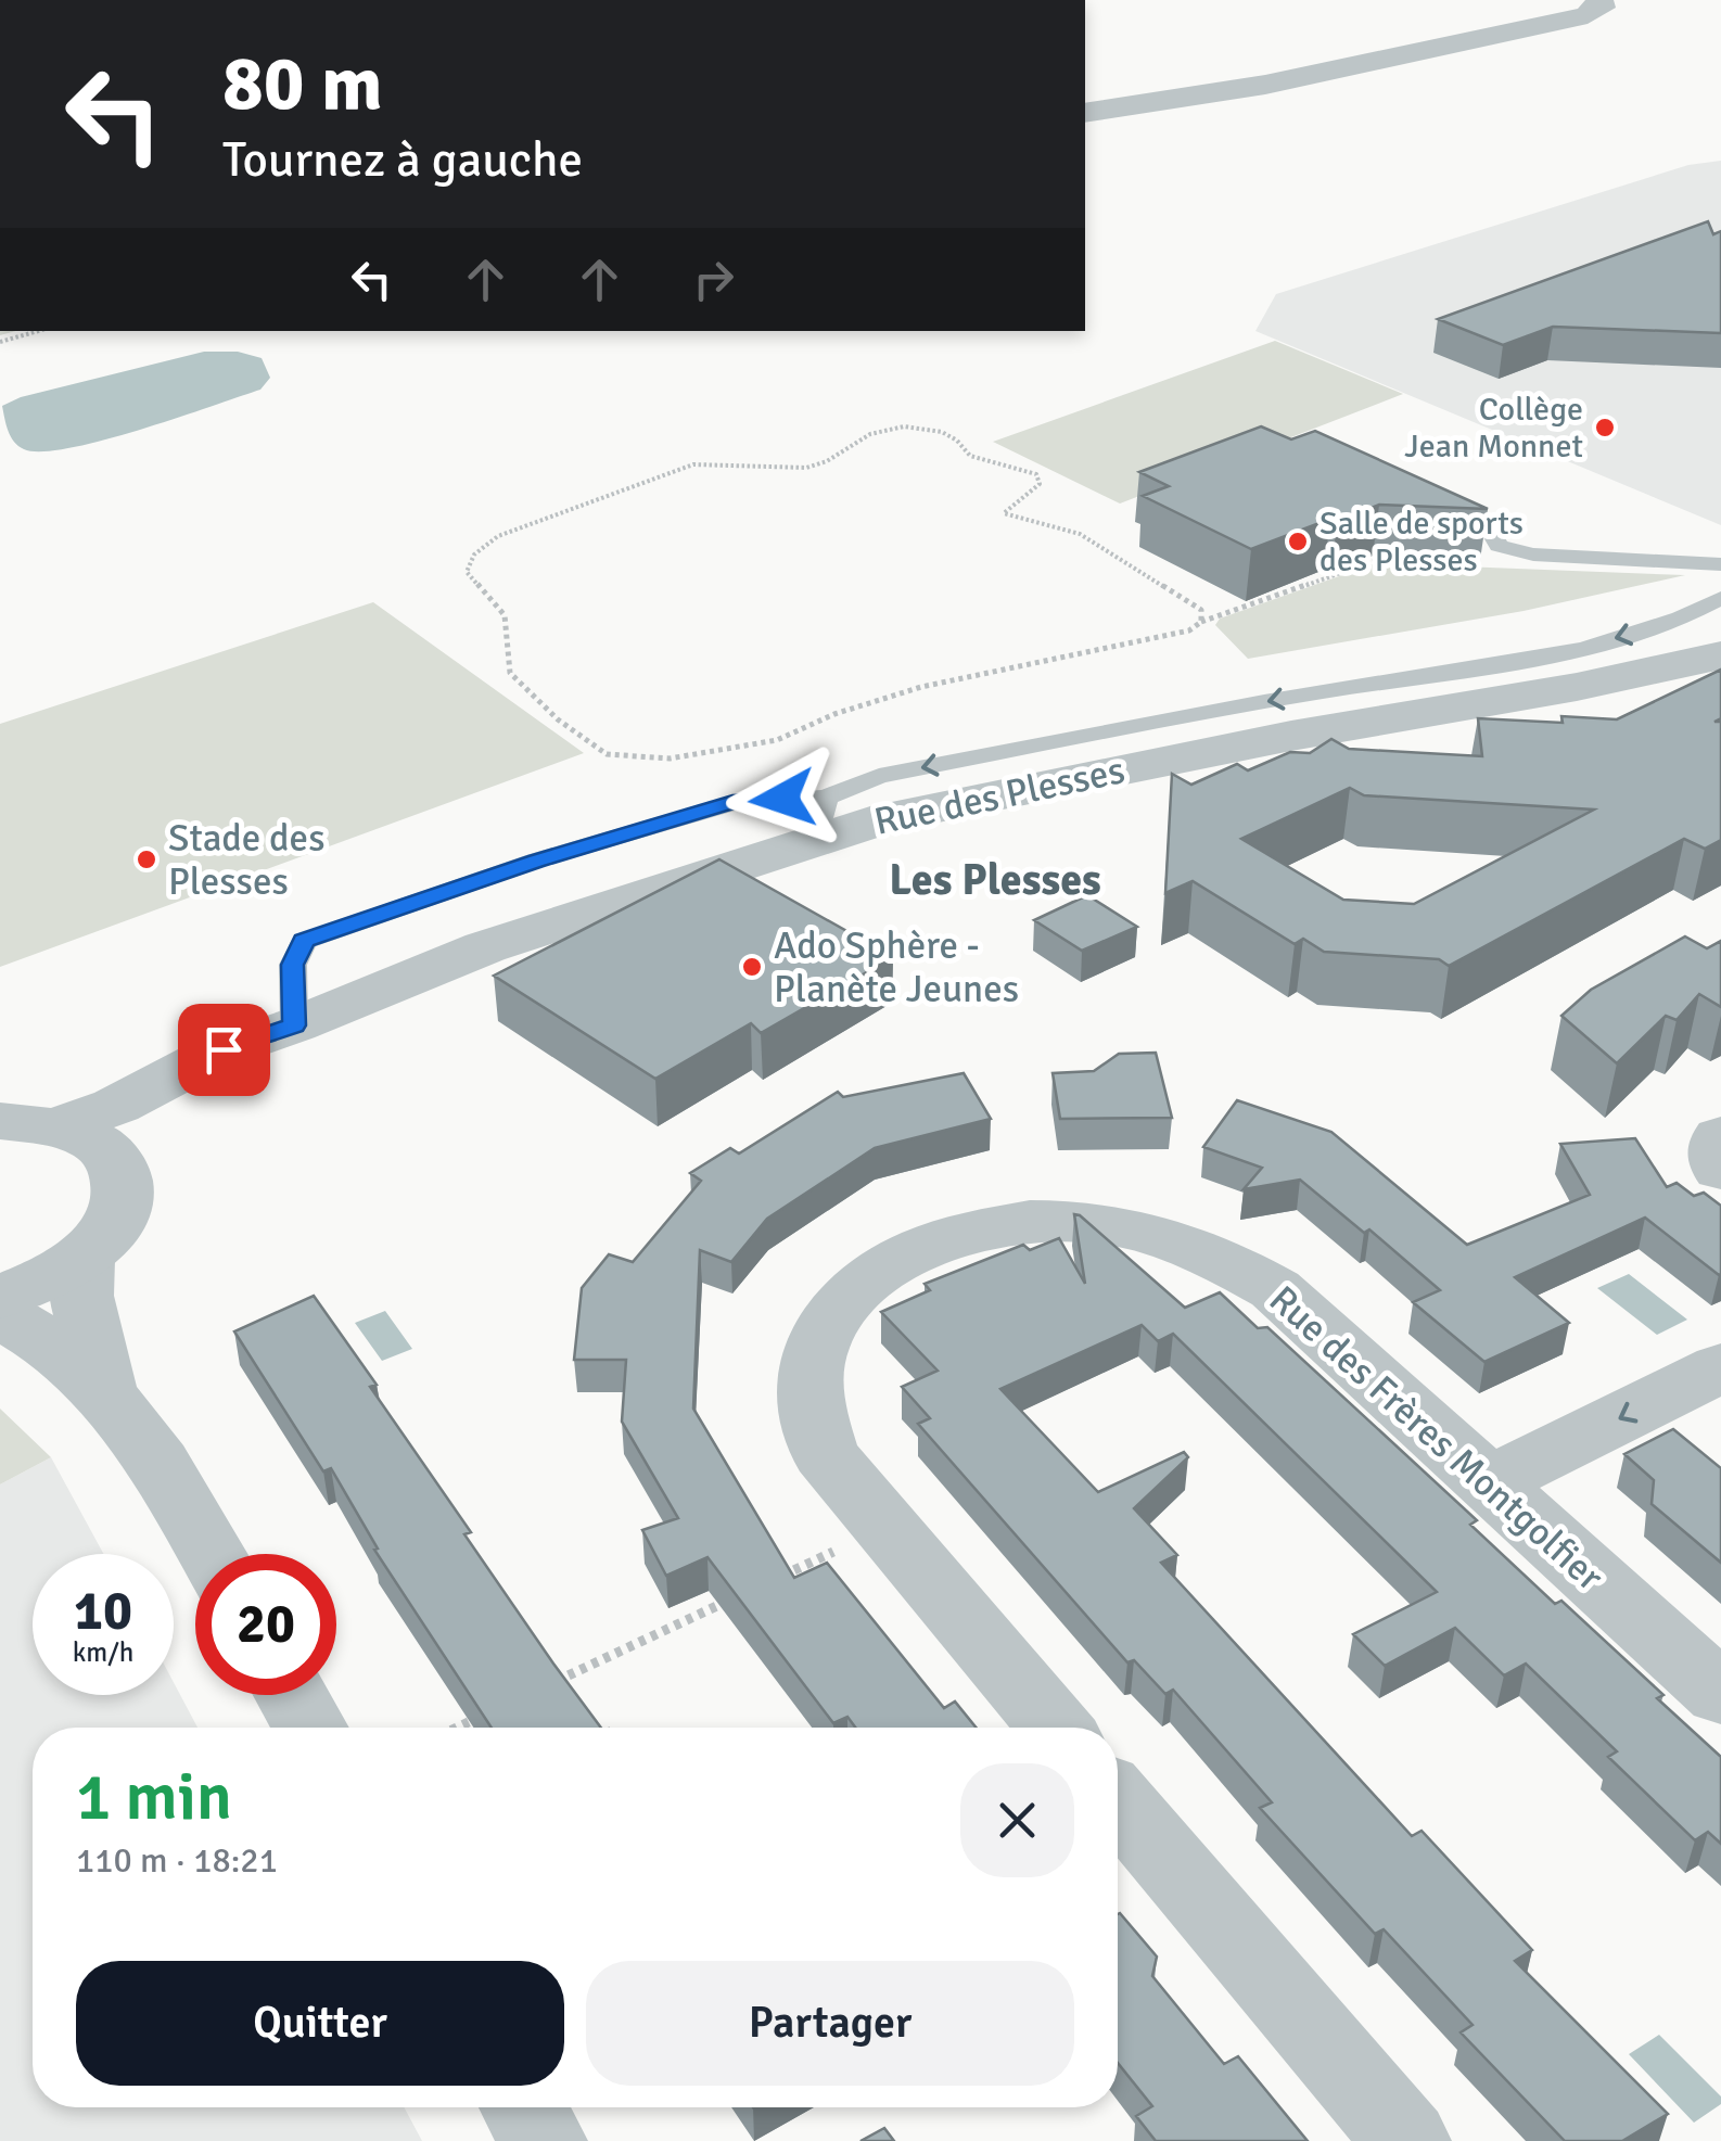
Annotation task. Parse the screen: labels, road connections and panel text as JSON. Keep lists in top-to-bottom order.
{
  "streets": {
    "street": ["Rue des Plesses", "Rue des Frères Montgolfier"]
  },
  "districts": ["Les Plesses"],
  "places": [
    "Collège Jean Monnet",
    "Salle de sports des Plesses",
    "Stade des Plesses",
    "Ado Sphère - Planète Jeunes"
  ],
  "page": {
    "turn": ["80 m", "Tournez à gauche"],
    "speed": "10 km/h",
    "limit": "20",
    "heading": ["1 min", "110 m · 18:21"],
    "buttons": ["Quitter", "Partager"]
  }
}
